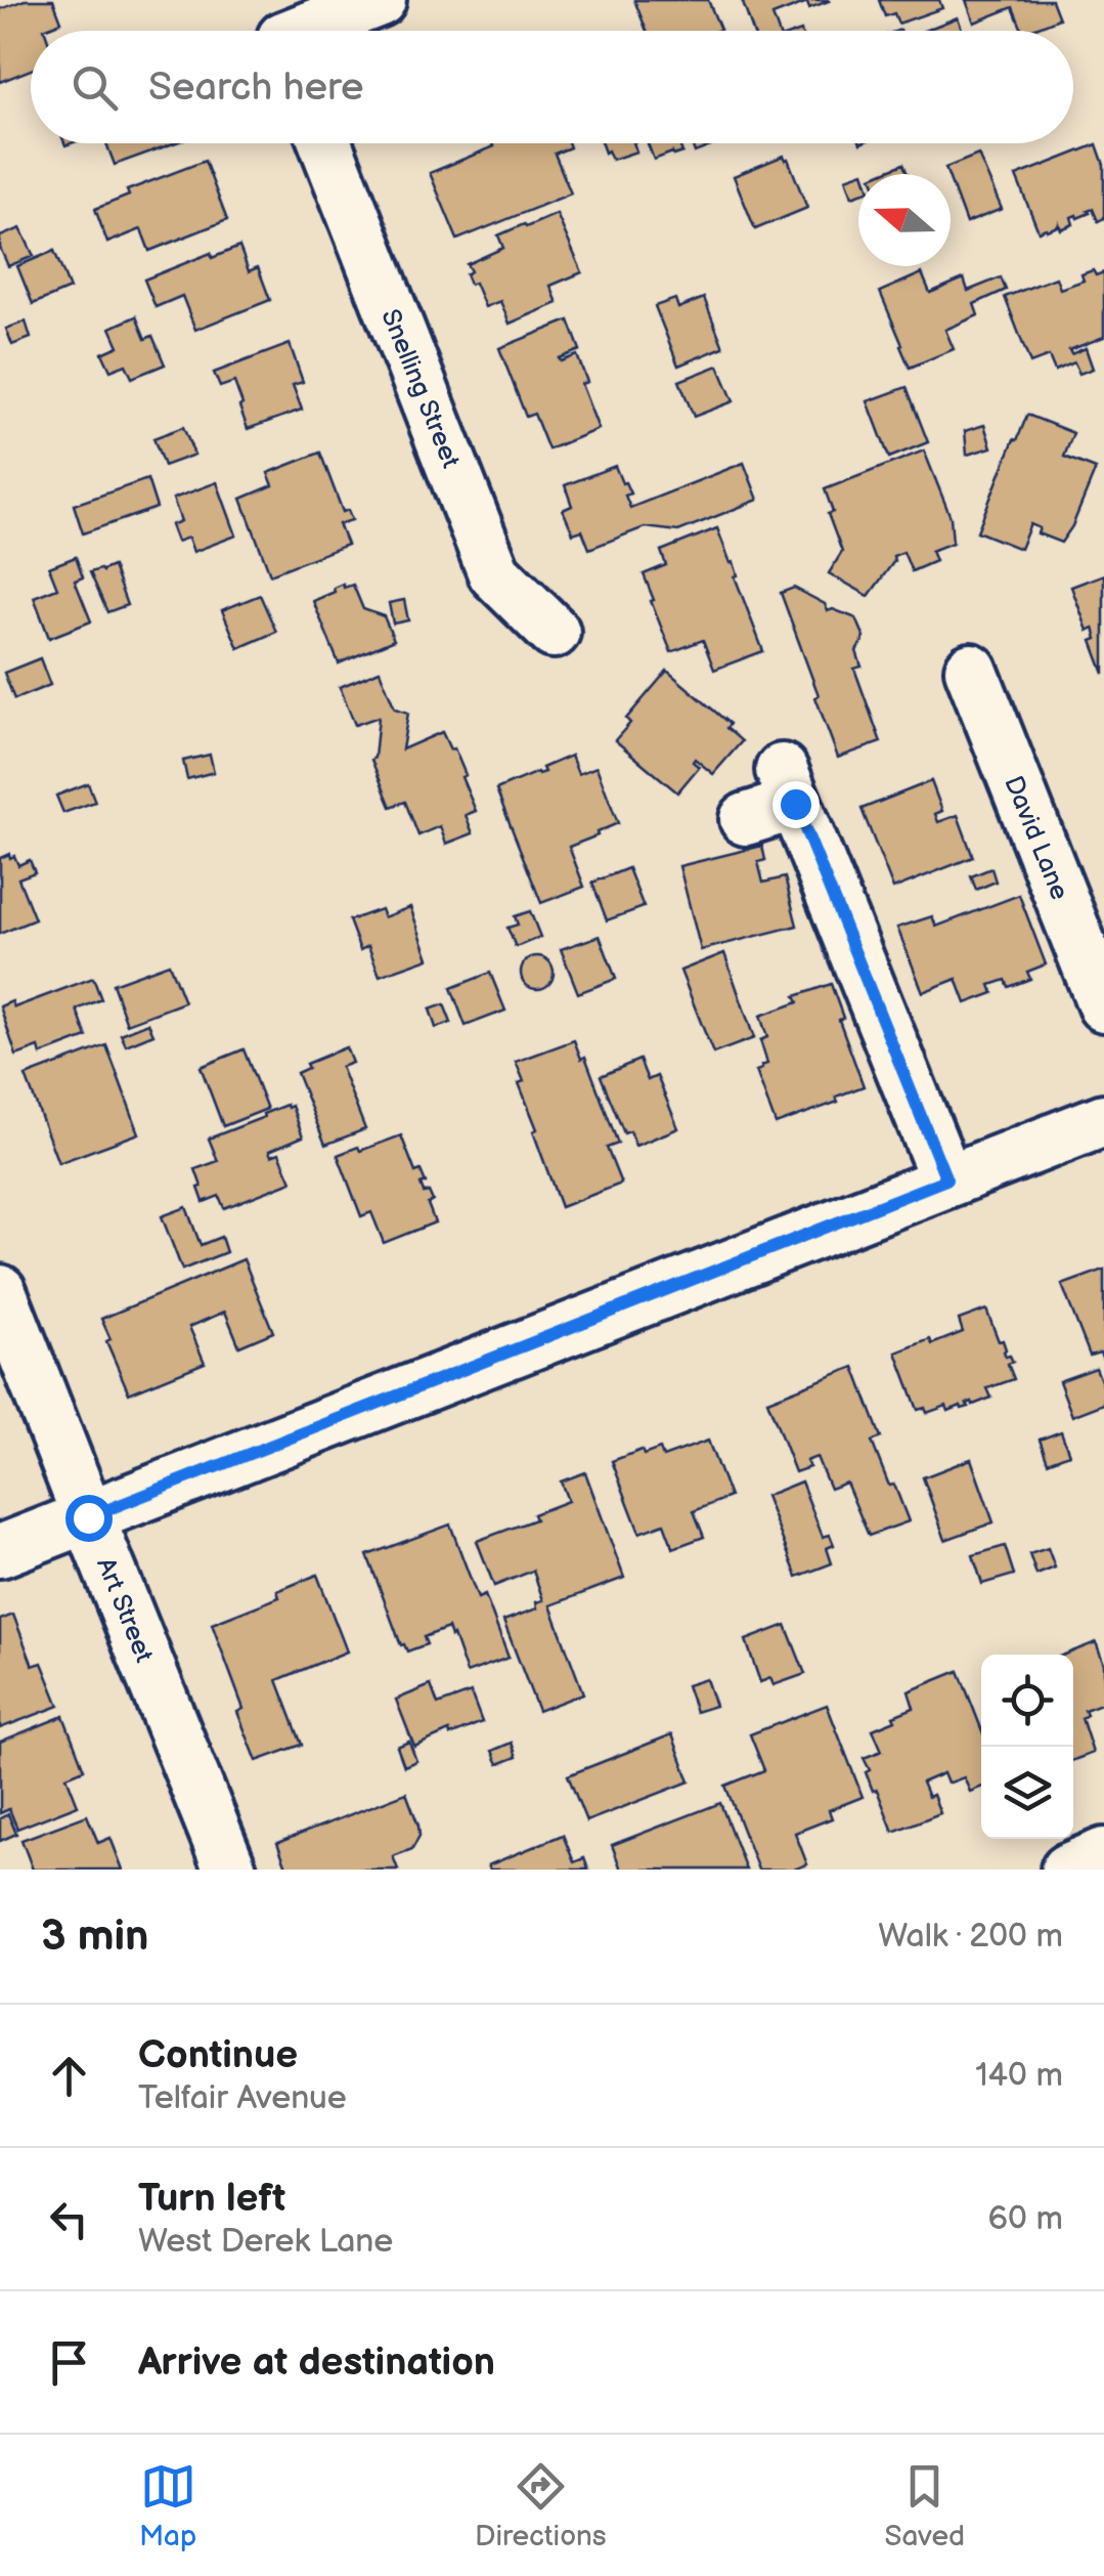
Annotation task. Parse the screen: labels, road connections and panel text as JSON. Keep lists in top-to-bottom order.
{
  "streets": {
    "street": ["Snelling Street", "David Lane", "Art Street"]
  },
  "north": "left",
  "page": {
    "search": "Search here",
    "heading": ["3 min", "Walk · 200 m"],
    "list": [
      ["Continue", "Telfair Avenue", "140 m"],
      ["Turn left", "West Derek Lane", "60 m"],
      "Arrive at destination"
    ],
    "nav": ["Map", "Directions", "Saved"]
  }
}
